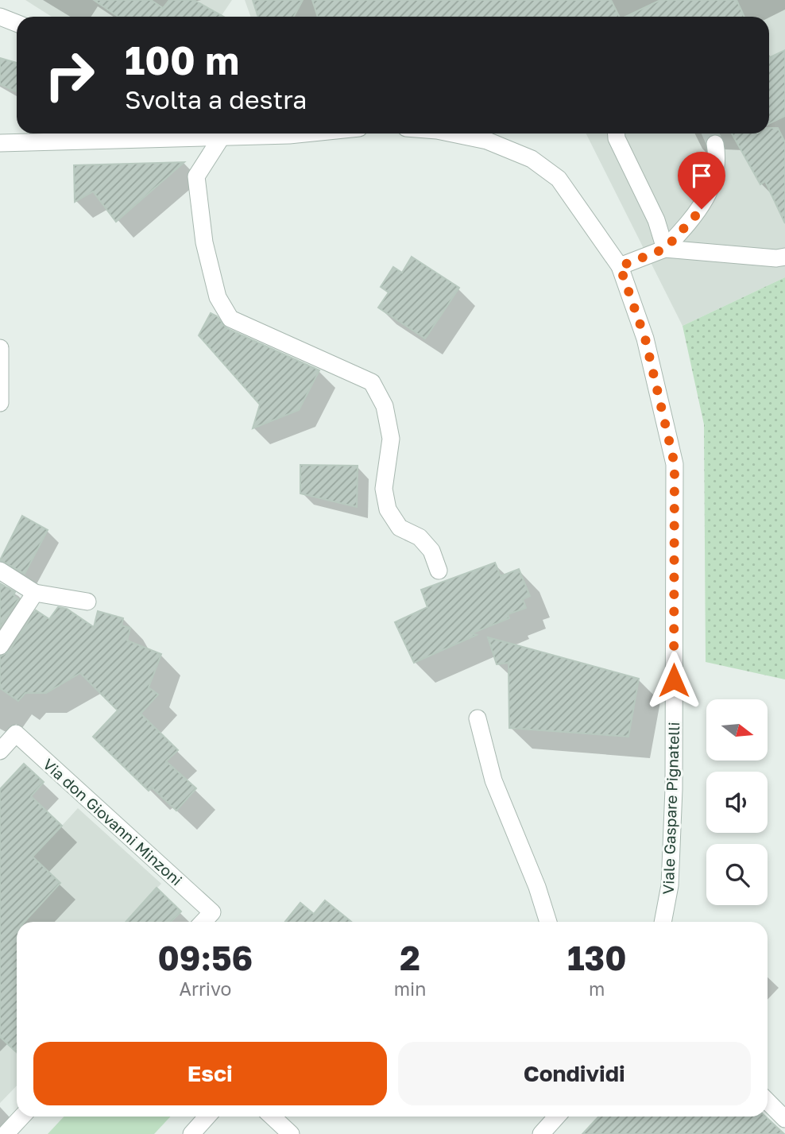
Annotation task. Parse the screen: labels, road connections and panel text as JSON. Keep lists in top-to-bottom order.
{
  "streets": {
    "street": ["Viale Gaspare Pignatelli", "Via don Giovanni Minzoni"]
  },
  "north": "right",
  "page": {
    "turn": ["100 m", "Svolta a destra"],
    "eta": [
      "09:56",
      "Arrivo",
      "2",
      "min",
      "130",
      "m"
    ],
    "buttons": ["Esci", "Condividi"]
  }
}
